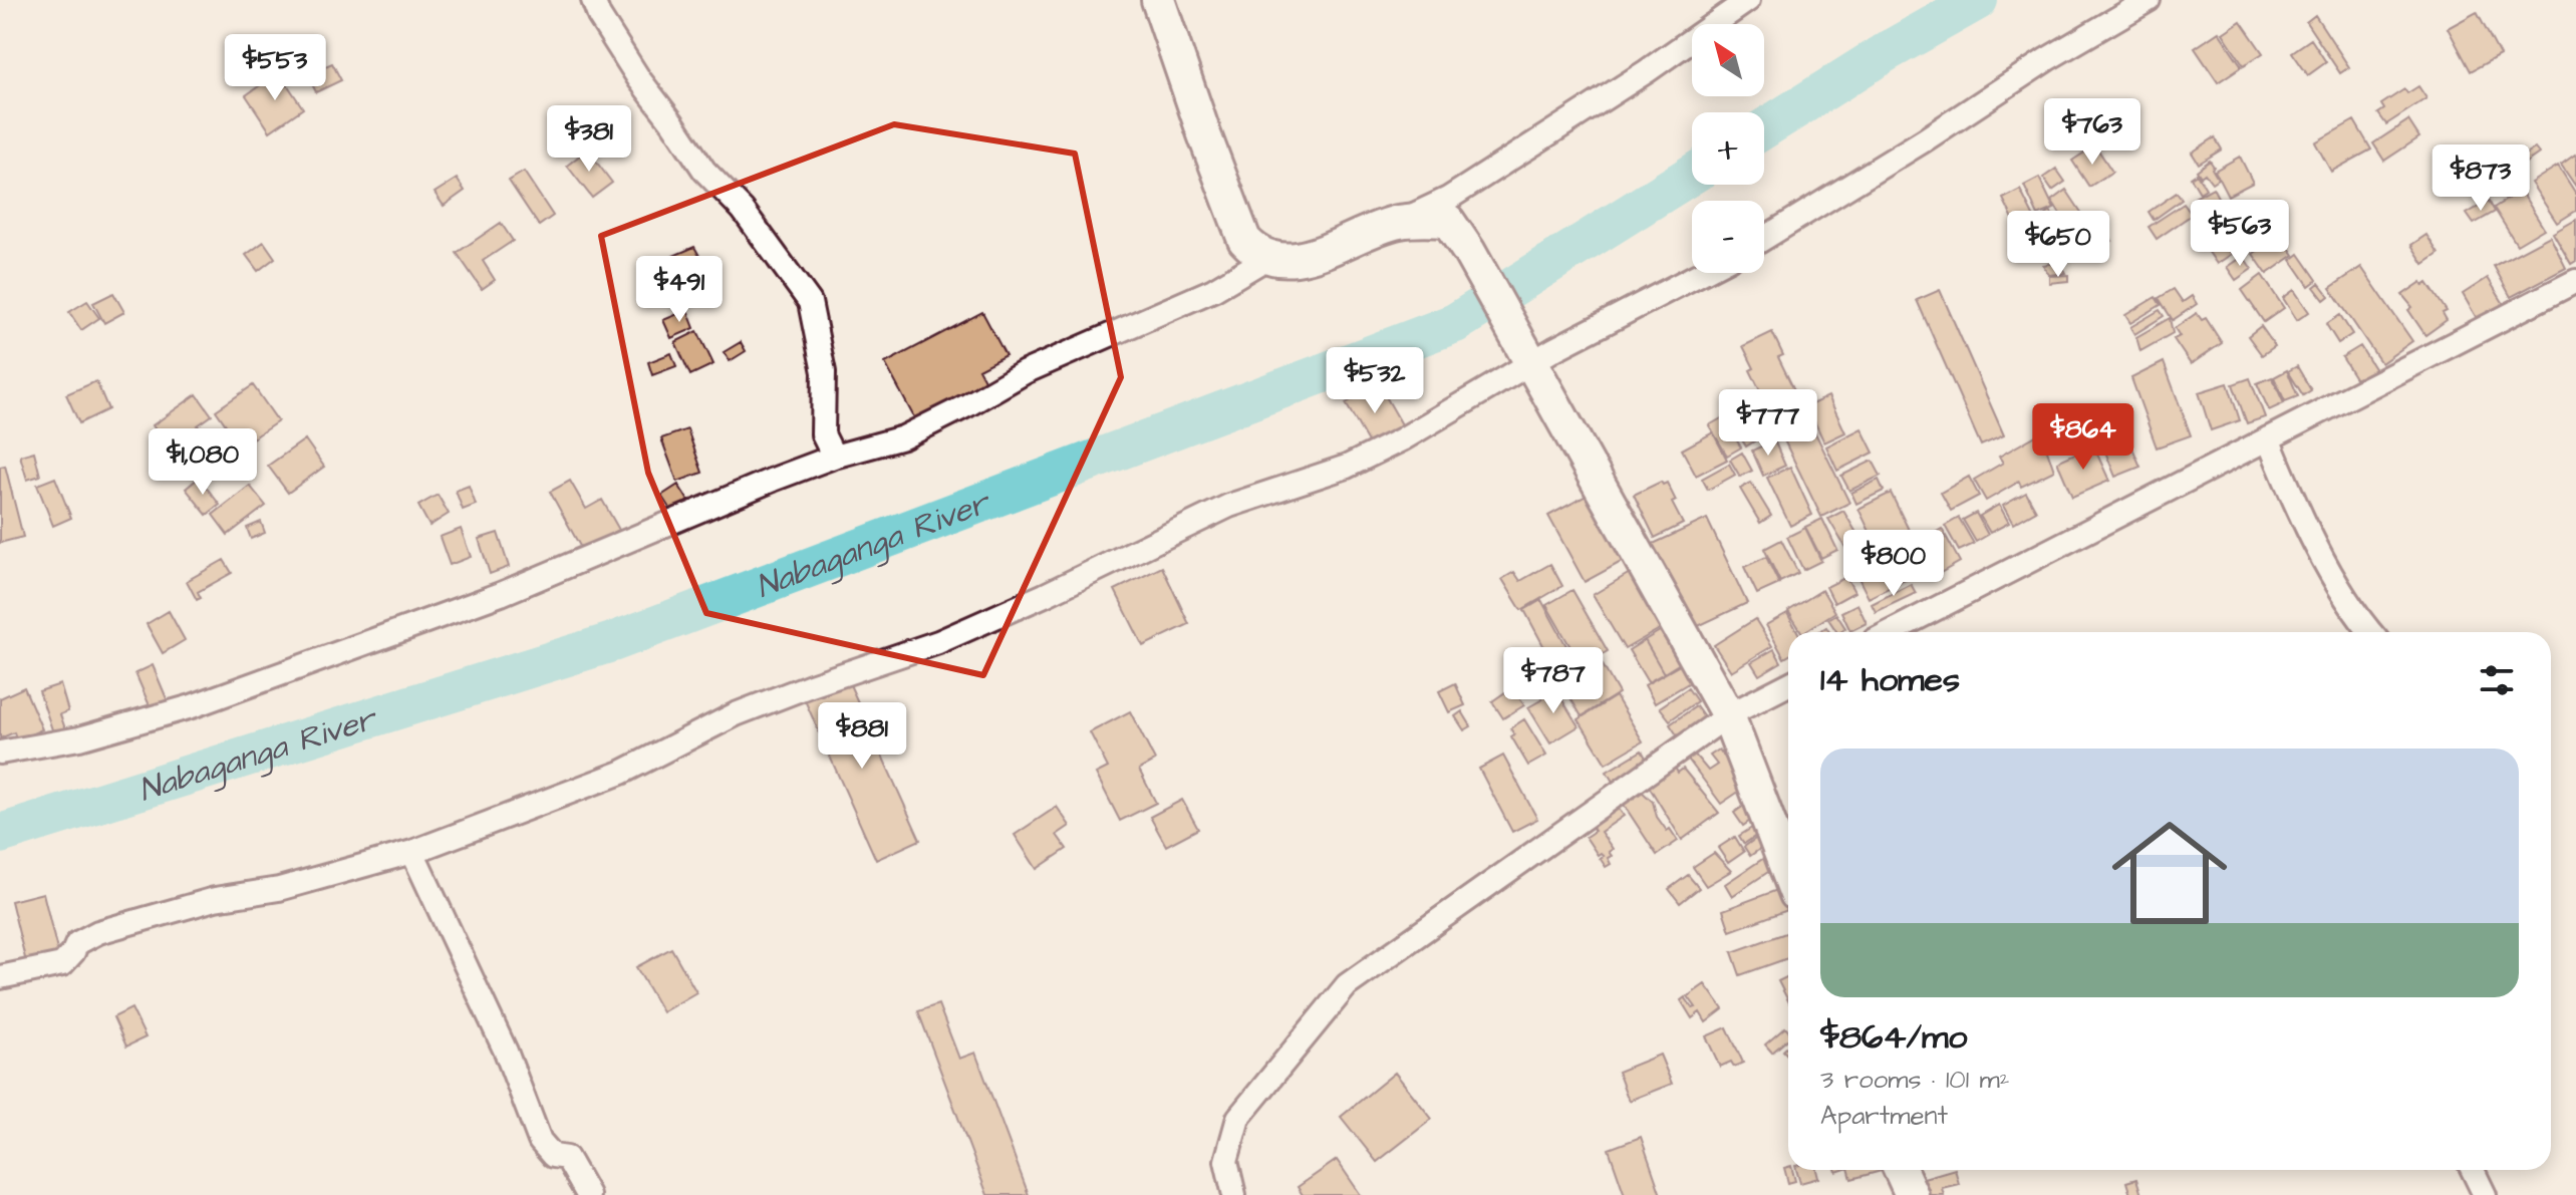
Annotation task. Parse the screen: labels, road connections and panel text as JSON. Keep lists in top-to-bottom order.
{
  "water": ["Nabaganga River"],
  "north": "top left",
  "page": {
    "map_buttons": ["+", "−"],
    "price": [
      "$553",
      "$763",
      "$381",
      "$873",
      "$563",
      "$650",
      "$491",
      "$532",
      "$777",
      "$864",
      "$1,080",
      "$800",
      "$787",
      "$881"
    ],
    "heading": "14 homes",
    "list": [
      {
        "name": "$864/mo",
        "note": "3 rooms · 101 m² · Apartment"
      }
    ]
  }
}
